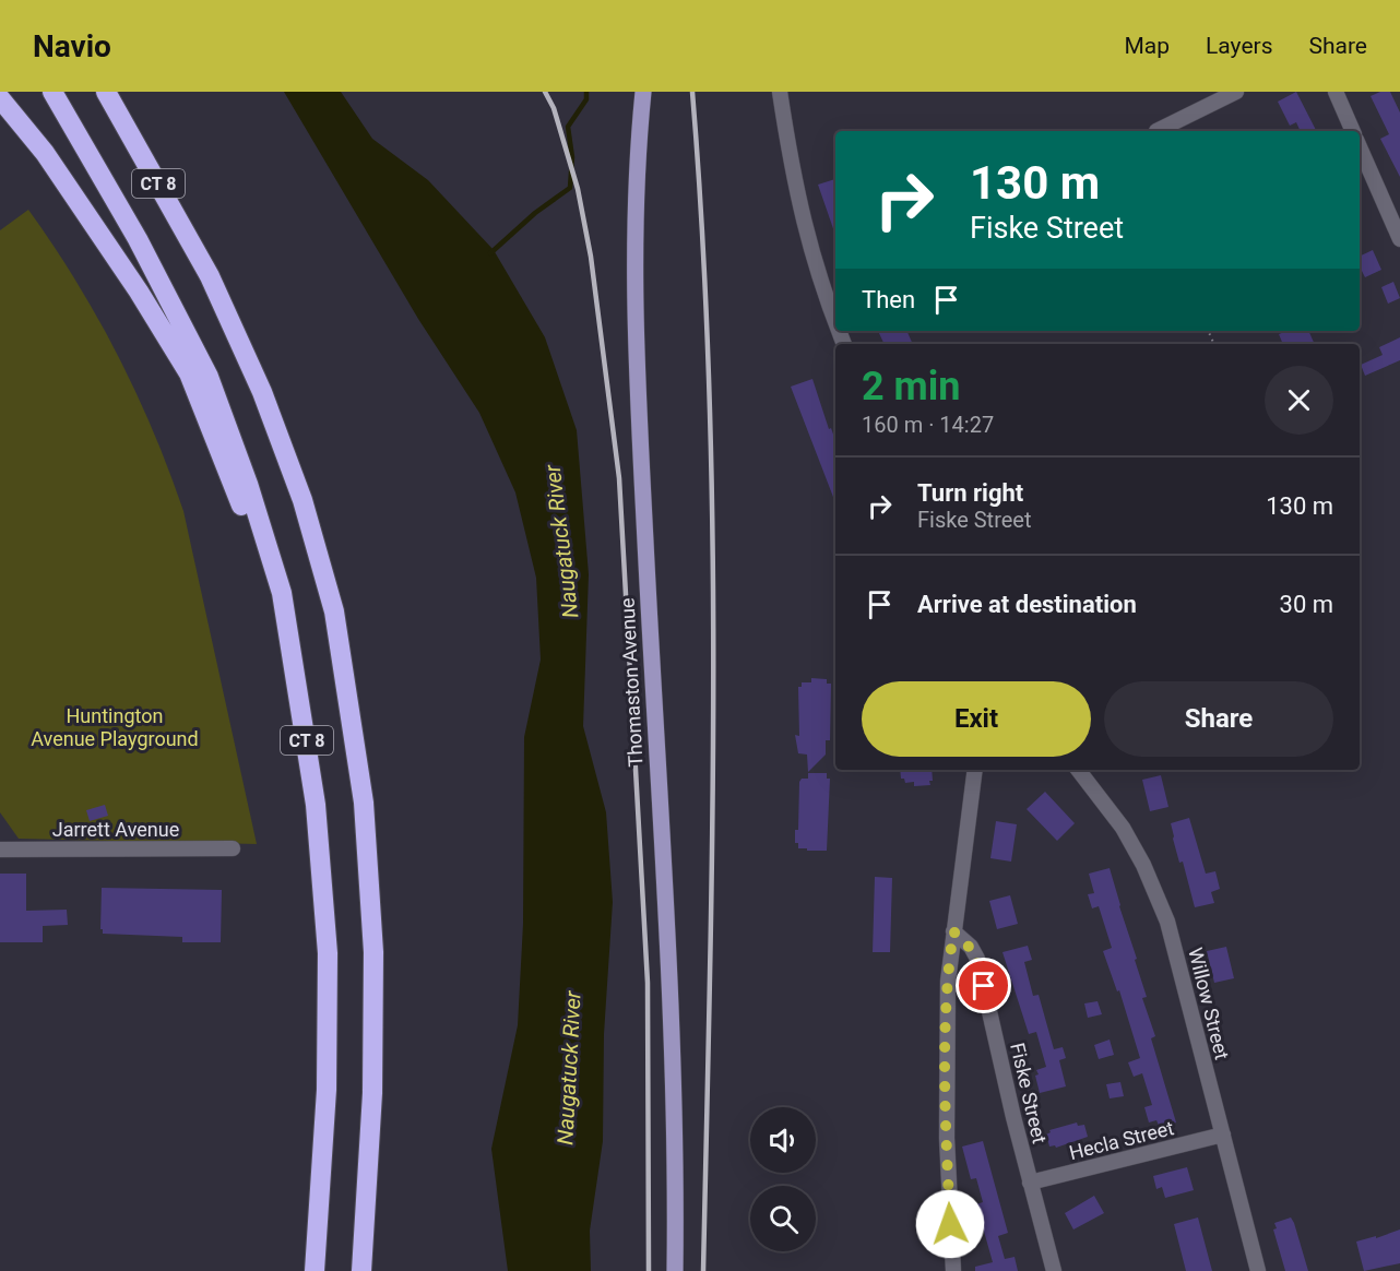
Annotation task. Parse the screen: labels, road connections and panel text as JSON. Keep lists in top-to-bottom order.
{
  "streets": {
    "highway": ["CT 8"],
    "main road": ["Thomaston Avenue"],
    "street": [
      "Jarrett Avenue",
      "Willow Street",
      "Fiske Street",
      "Hecla Street"
    ]
  },
  "crossings": [
    ["Willow Street", "Hecla Street"],
    ["Fiske Street", "Hecla Street"]
  ],
  "water": ["Naugatuck River"],
  "parks": ["Huntington Avenue Playground"],
  "page": {
    "header": "Navio",
    "nav": ["Map", "Layers", "Share"],
    "turn": ["130 m", "Fiske Street"],
    "then": "Then",
    "heading": ["2 min", "160 m · 14:27"],
    "list": [
      {
        "name": "Turn right",
        "note": "Fiske Street",
        "value": "130 m"
      },
      {
        "name": "Arrive at destination",
        "value": "30 m"
      }
    ],
    "buttons": ["Exit", "Share"]
  }
}
